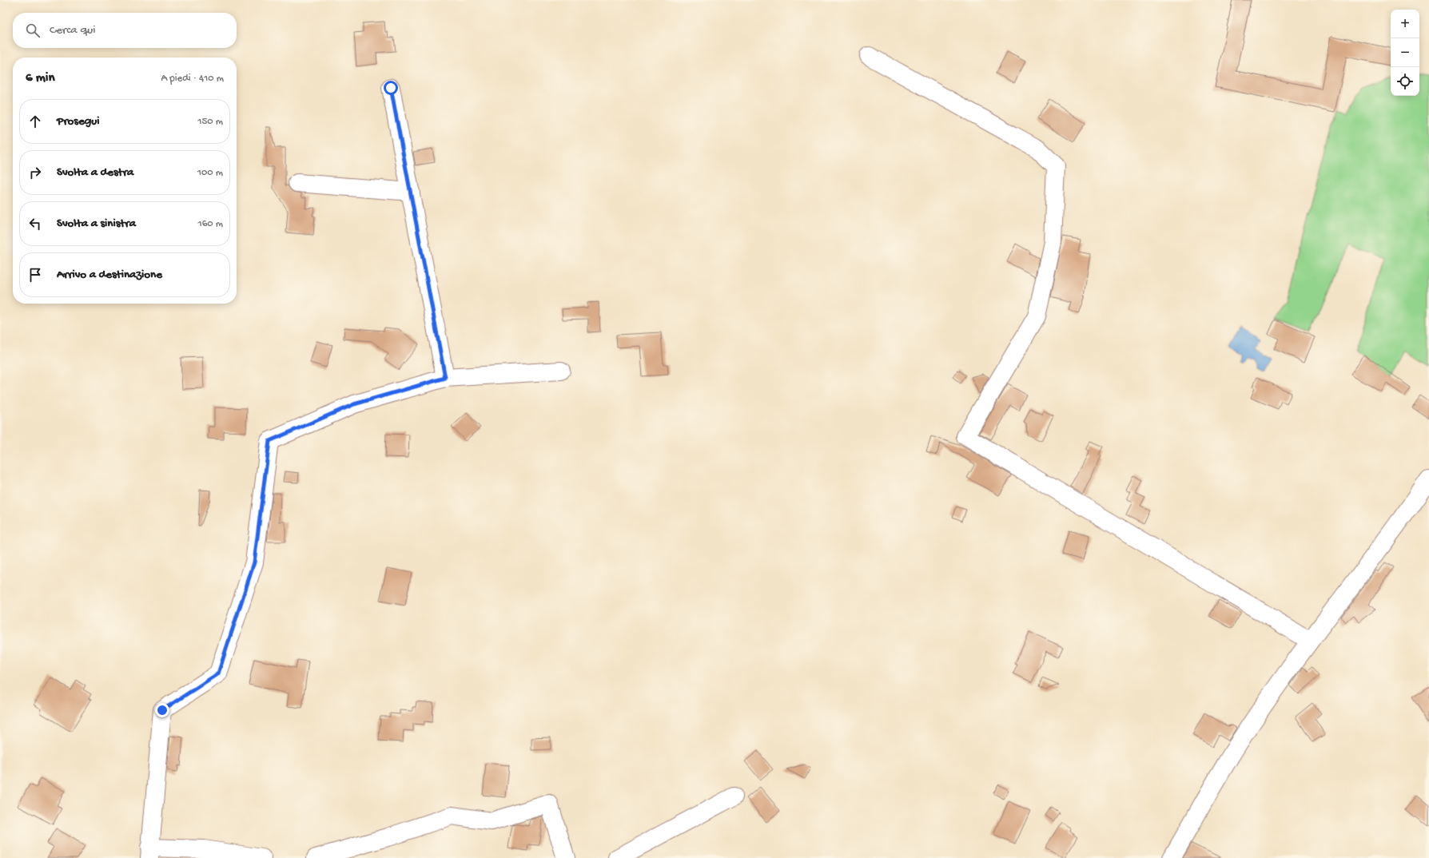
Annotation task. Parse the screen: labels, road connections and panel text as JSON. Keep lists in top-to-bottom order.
{
  "page": {
    "map_buttons": ["+", "−"],
    "search": "Cerca qui",
    "heading": ["6 min", "A piedi · 410 m"],
    "list": [
      ["Prosegui", "150 m"],
      ["Svolta a destra", "100 m"],
      ["Svolta a sinistra", "160 m"],
      "Arrivo a destinazione"
    ]
  }
}
